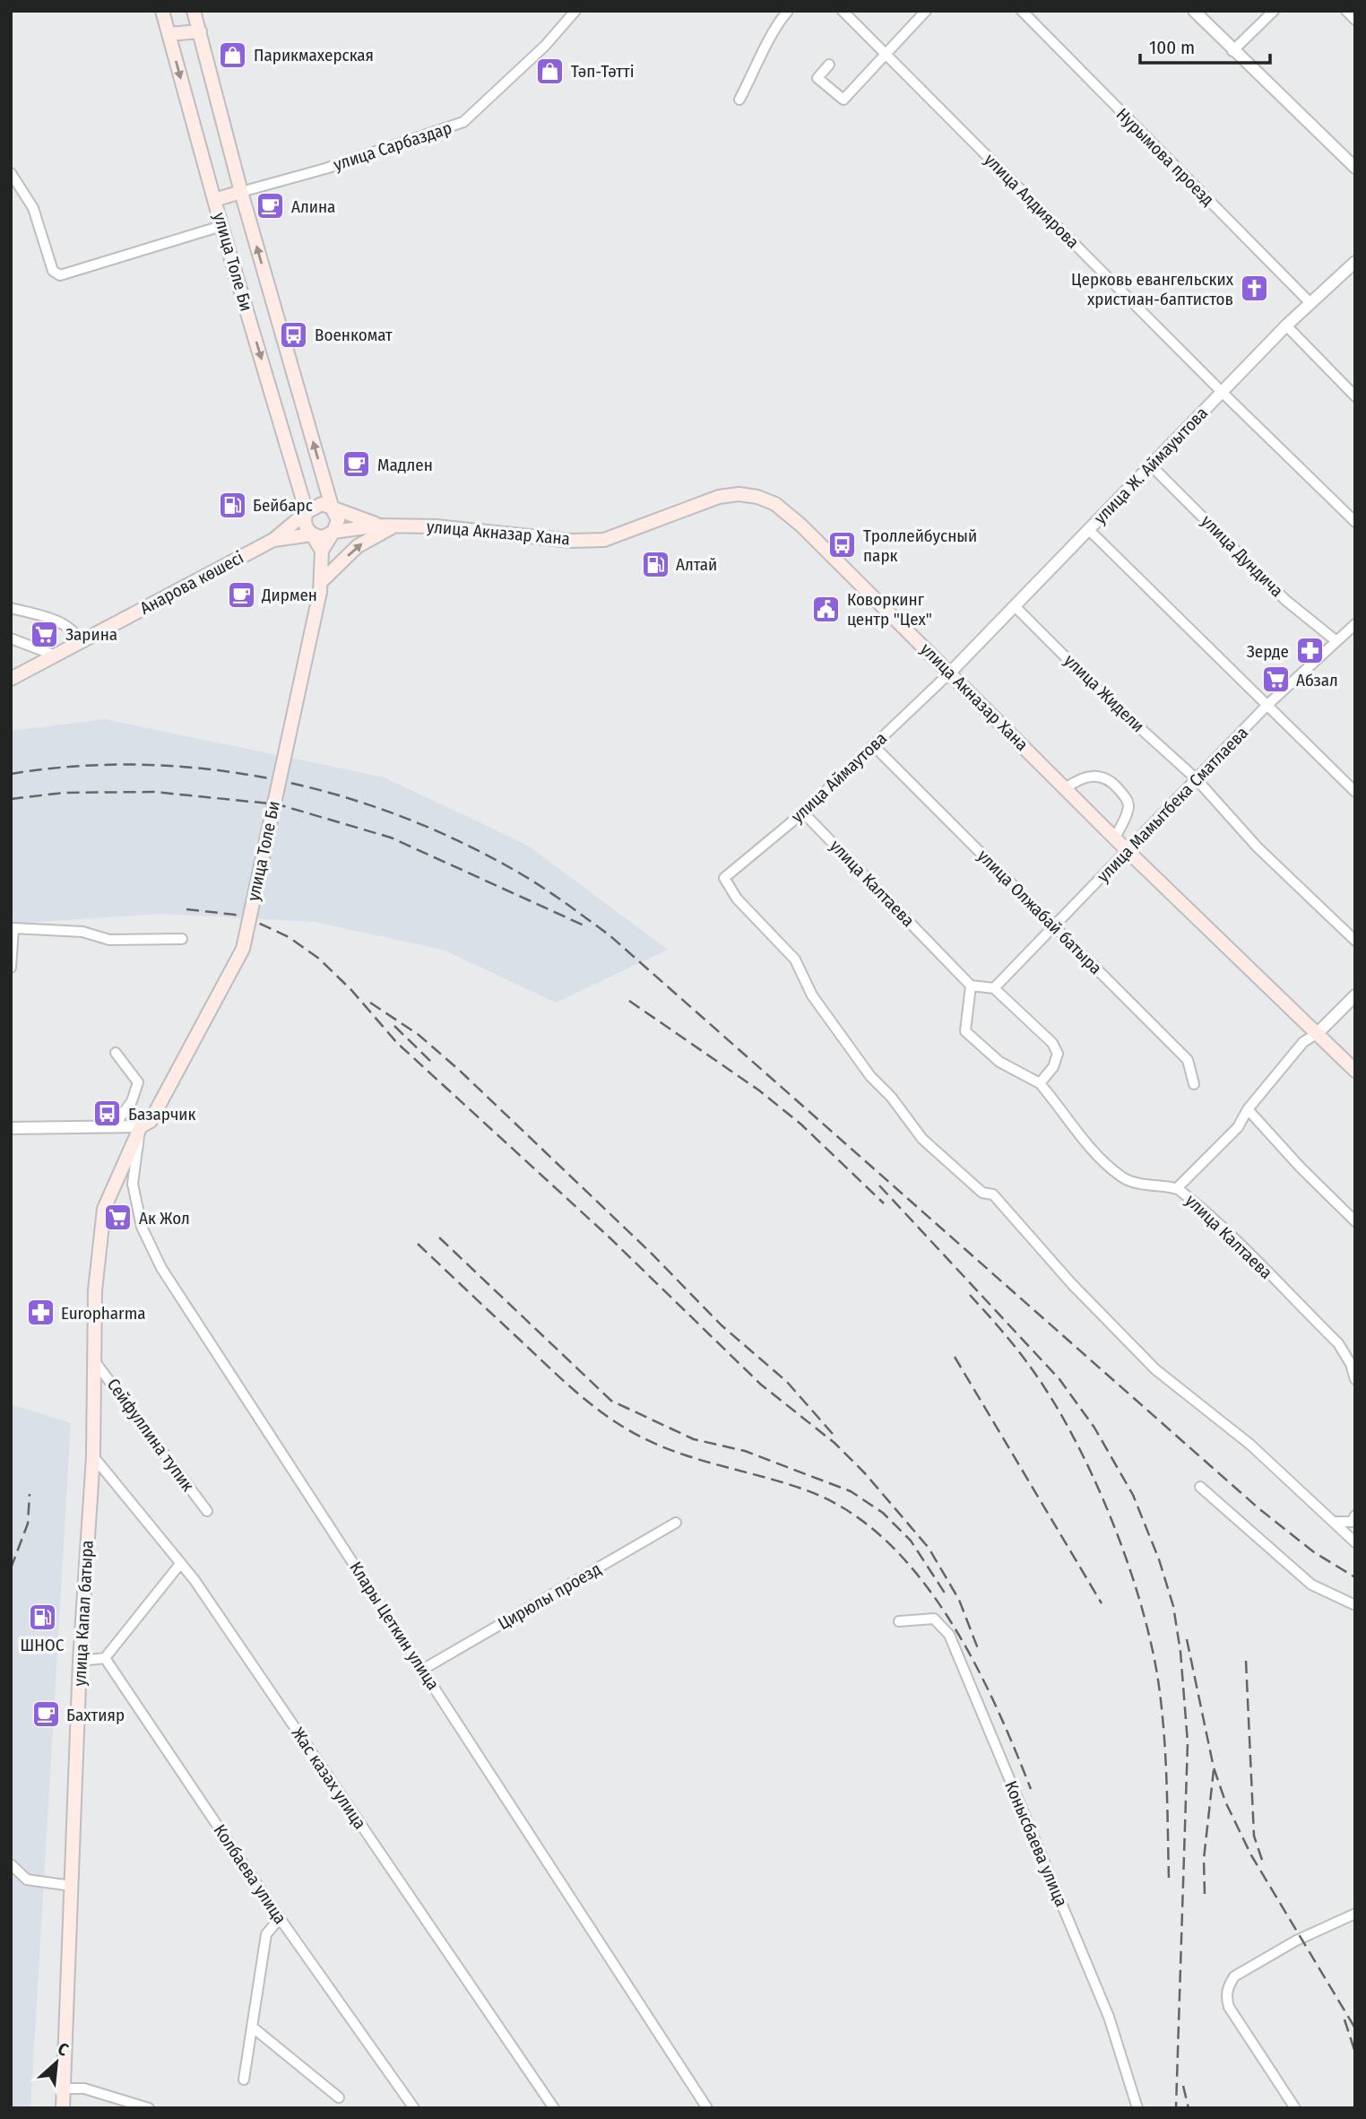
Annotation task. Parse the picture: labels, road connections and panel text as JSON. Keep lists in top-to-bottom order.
{
  "streets": {
    "main road": [
      "улица Толе Би",
      "улица Акназар Хана",
      "Анарова көшесі",
      "улица Капал батыра"
    ],
    "street": [
      "улица Сарбаздар",
      "Нурымова проезд",
      "улица Алдиярова",
      "улица Ж. Аймауытова",
      "улица Дундича",
      "улица Жидели",
      "улица Аймаутова",
      "улица Мамытбека Сматлаева",
      "улица Калтаева",
      "улица Олжабай батыра",
      "Сейфуллина тупик",
      "Цирюлы проезд",
      "Клары Цеткин улица",
      "Жас казах улица",
      "Конысбаева улица",
      "Колбаева улица"
    ]
  },
  "crossings": [
    ["улица Сарбаздар", "улица Толе Би"],
    ["Нурымова проезд", "улица Ж. Аймауытова"],
    ["улица Алдиярова", "улица Ж. Аймауытова"],
    ["улица Толе Би", "улица Акназар Хана"],
    ["улица Толе Би", "улица Капал батыра"],
    ["улица Толе Би", "Клары Цеткин улица"],
    ["улица Ж. Аймауытова", "улица Акназар Хана"],
    ["улица Ж. Аймауытова", "улица Дундича"],
    ["улица Ж. Аймауытова", "улица Жидели"],
    ["улица Ж. Аймауытова", "улица Аймаутова"],
    ["улица Акназар Хана", "улица Аймаутова"],
    ["улица Акназар Хана", "улица Мамытбека Сматлаева"],
    ["улица Дундича", "улица Мамытбека Сматлаева"],
    ["улица Жидели", "улица Мамытбека Сматлаева"],
    ["улица Аймаутова", "улица Калтаева"],
    ["улица Аймаутова", "улица Олжабай батыра"],
    ["улица Мамытбека Сматлаева", "улица Олжабай батыра"],
    ["Сейфуллина тупик", "улица Капал батыра"],
    ["Цирюлы проезд", "Клары Цеткин улица"],
    ["улица Капал батыра", "Клары Цеткин улица"],
    ["улица Капал батыра", "Жас казах улица"]
  ],
  "places": {
    "shop": ["Парикмахерская", "Тәп-Тәтті"],
    "cafe": [
      "Алина",
      "Мадлен",
      "Дирмен",
      "Бахтияр"
    ],
    "church": ["Церковь евангельских христиан-баптистов"],
    "bus stop": ["Военкомат", "Троллейбусный парк", "Базарчик"],
    "fuel station": ["Бейбарс", "Алтай", "ШНОС"],
    "public building": ["Коворкинг центр \"Цех\""],
    "supermarket": ["Зарина", "Абзал", "Ак Жол"],
    "pharmacy": ["Зерде", "Europharma"]
  },
  "scale_bar": "100 m",
  "north": "top right"
}
